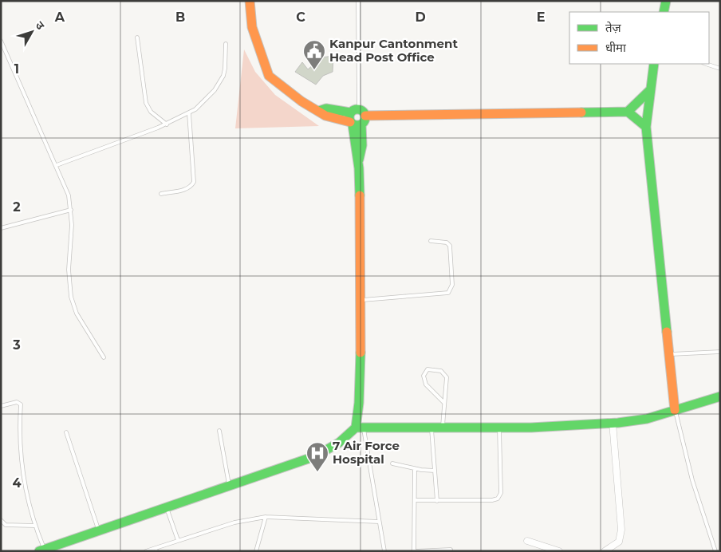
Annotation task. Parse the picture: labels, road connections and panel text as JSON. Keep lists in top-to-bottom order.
{
  "places": {
    "public building": ["Kanpur Cantonment Head Post Office"],
    "hospital": ["7 Air Force Hospital"]
  },
  "legend": ["तेज़", "धीमा"],
  "north": "top right",
  "grid": {
    "columns": [
      "A",
      "B",
      "C",
      "D",
      "E"
    ],
    "rows": [
      "1",
      "2",
      "3",
      "4"
    ]
  }
}
